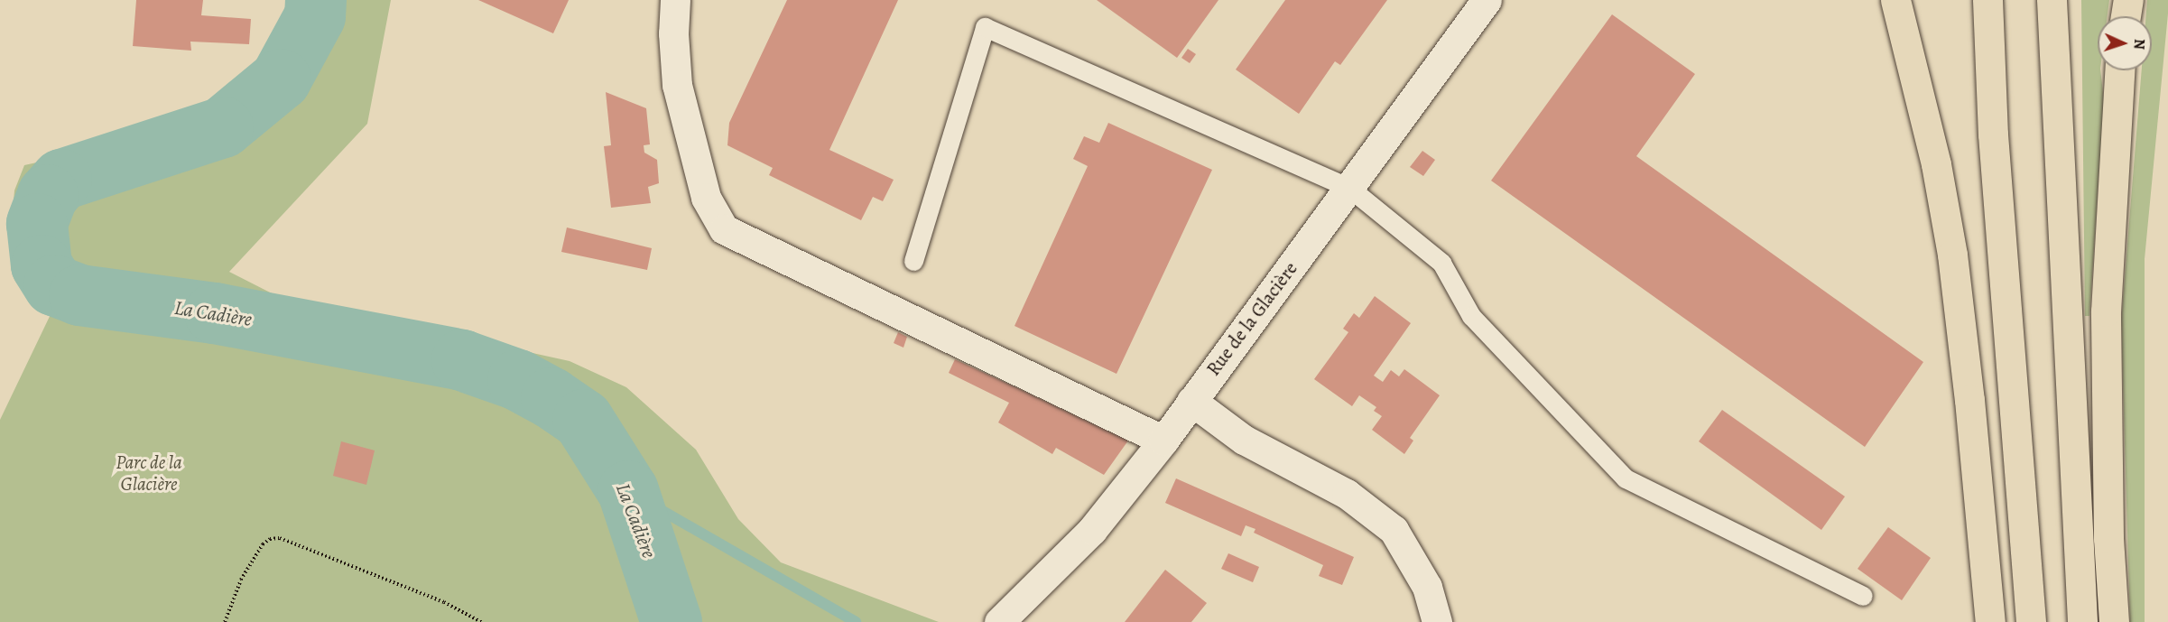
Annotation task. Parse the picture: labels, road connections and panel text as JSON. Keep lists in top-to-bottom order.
{
  "streets": {
    "street": ["Rue de la Glacière"]
  },
  "water": ["La Cadière"],
  "parks": ["Parc de la Glacière"],
  "north": "right"
}
